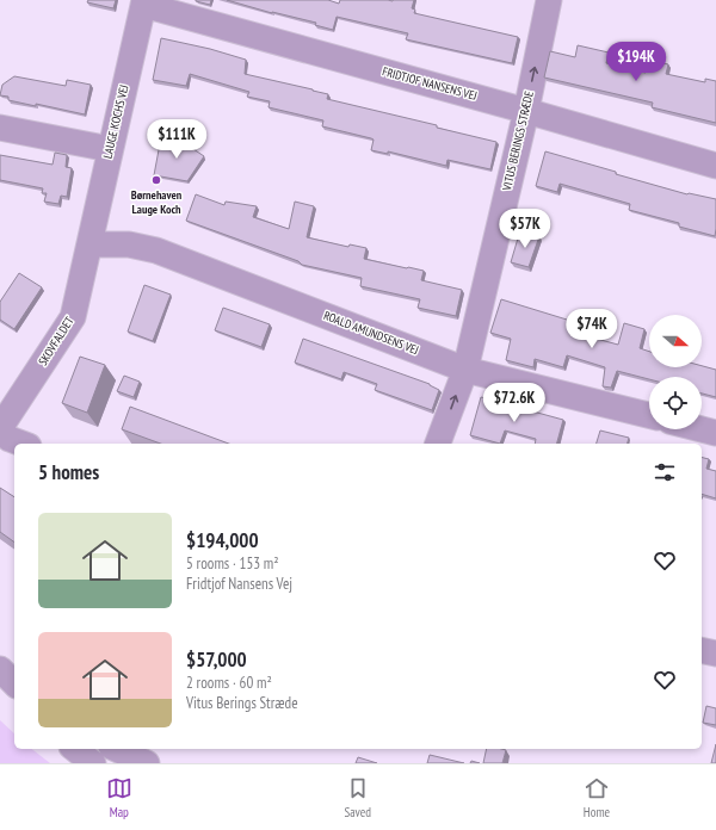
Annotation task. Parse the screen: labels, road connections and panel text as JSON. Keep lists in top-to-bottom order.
{
  "streets": {
    "street": [
      "FRIDTJOF NANSENS VEJ",
      "LAUGE KOCHS VEJ",
      "VITUS BERINGS STRÆDE",
      "ROALD AMUNDSENS VEJ",
      "SKOVFALDET"
    ]
  },
  "crossings": [
    ["FRIDTJOF NANSENS VEJ", "LAUGE KOCHS VEJ"],
    ["FRIDTJOF NANSENS VEJ", "VITUS BERINGS STRÆDE"],
    ["LAUGE KOCHS VEJ", "ROALD AMUNDSENS VEJ"],
    ["LAUGE KOCHS VEJ", "SKOVFALDET"],
    ["VITUS BERINGS STRÆDE", "ROALD AMUNDSENS VEJ"],
    ["ROALD AMUNDSENS VEJ", "SKOVFALDET"]
  ],
  "one_way": ["VITUS BERINGS STRÆDE"],
  "places": ["Børnehaven Lauge Koch"],
  "north": "right",
  "page": {
    "price": [
      "$194K",
      "$111K",
      "$57K",
      "$74K",
      "$72.6K"
    ],
    "heading": "5 homes",
    "list": [
      {
        "name": "$194,000",
        "note": "5 rooms · 153 m² · Fridtjof Nansens Vej"
      },
      {
        "name": "$57,000",
        "note": "2 rooms · 60 m² · Vitus Berings Stræde"
      }
    ],
    "tabs": ["Map", "Saved", "Home"]
  }
}
